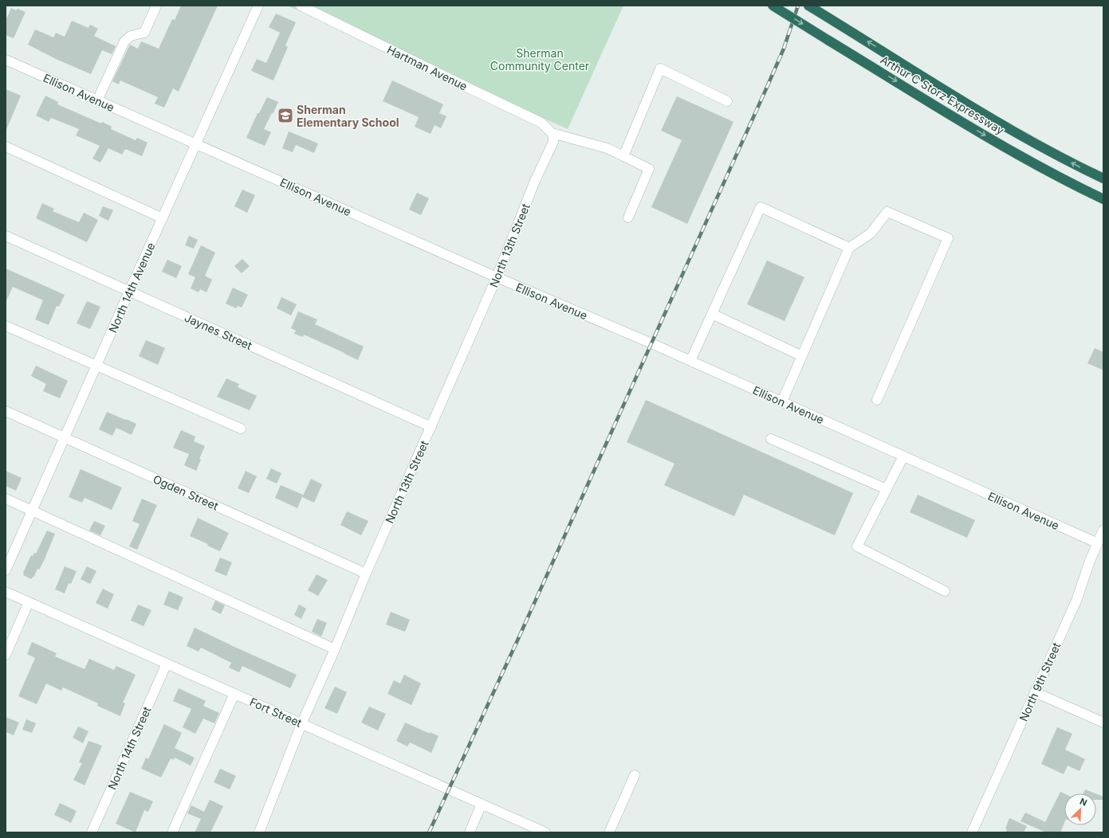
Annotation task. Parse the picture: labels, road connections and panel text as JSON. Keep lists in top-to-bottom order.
{
  "streets": {
    "highway": ["Arthur C Storz Expressway"],
    "street": [
      "Hartman Avenue",
      "Ellison Avenue",
      "North 13th Street",
      "North 14th Avenue",
      "Jaynes Street",
      "Ogden Street",
      "North 9th Street",
      "Fort Street",
      "North 14th Street"
    ]
  },
  "crossings": [
    ["Hartman Avenue", "North 13th Street"],
    ["Ellison Avenue", "North 13th Street"],
    ["Ellison Avenue", "North 14th Avenue"],
    ["Ellison Avenue", "North 9th Street"],
    ["North 13th Street", "Jaynes Street"],
    ["North 13th Street", "Ogden Street"],
    ["North 13th Street", "Fort Street"],
    ["North 14th Avenue", "Jaynes Street"],
    ["North 14th Avenue", "Ogden Street"],
    ["Fort Street", "North 14th Street"]
  ],
  "parks": ["Sherman Community Center"],
  "places": {
    "school or university": ["Sherman Elementary School"]
  },
  "north": "top right"
}
